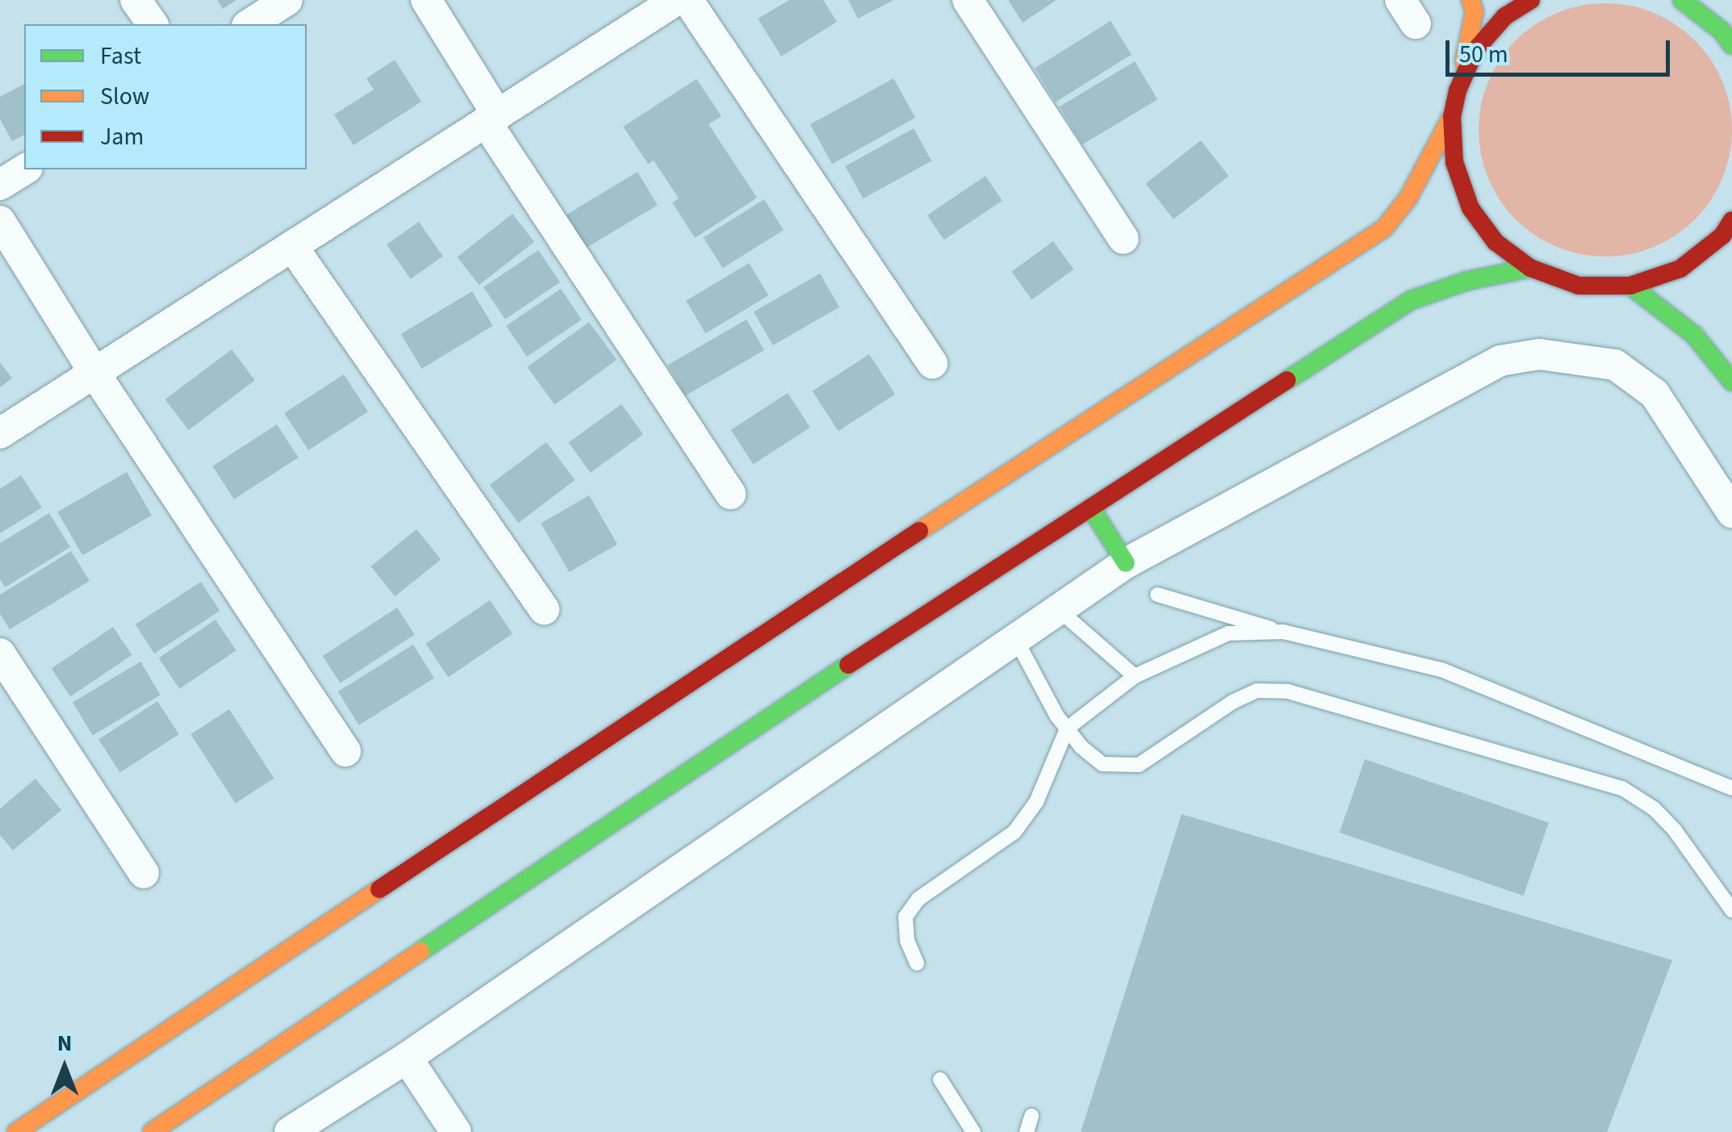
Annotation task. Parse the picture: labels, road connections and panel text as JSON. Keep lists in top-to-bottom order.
{
  "legend": ["Fast", "Slow", "Jam"],
  "scale_bar": "50 m",
  "north": "top"
}
